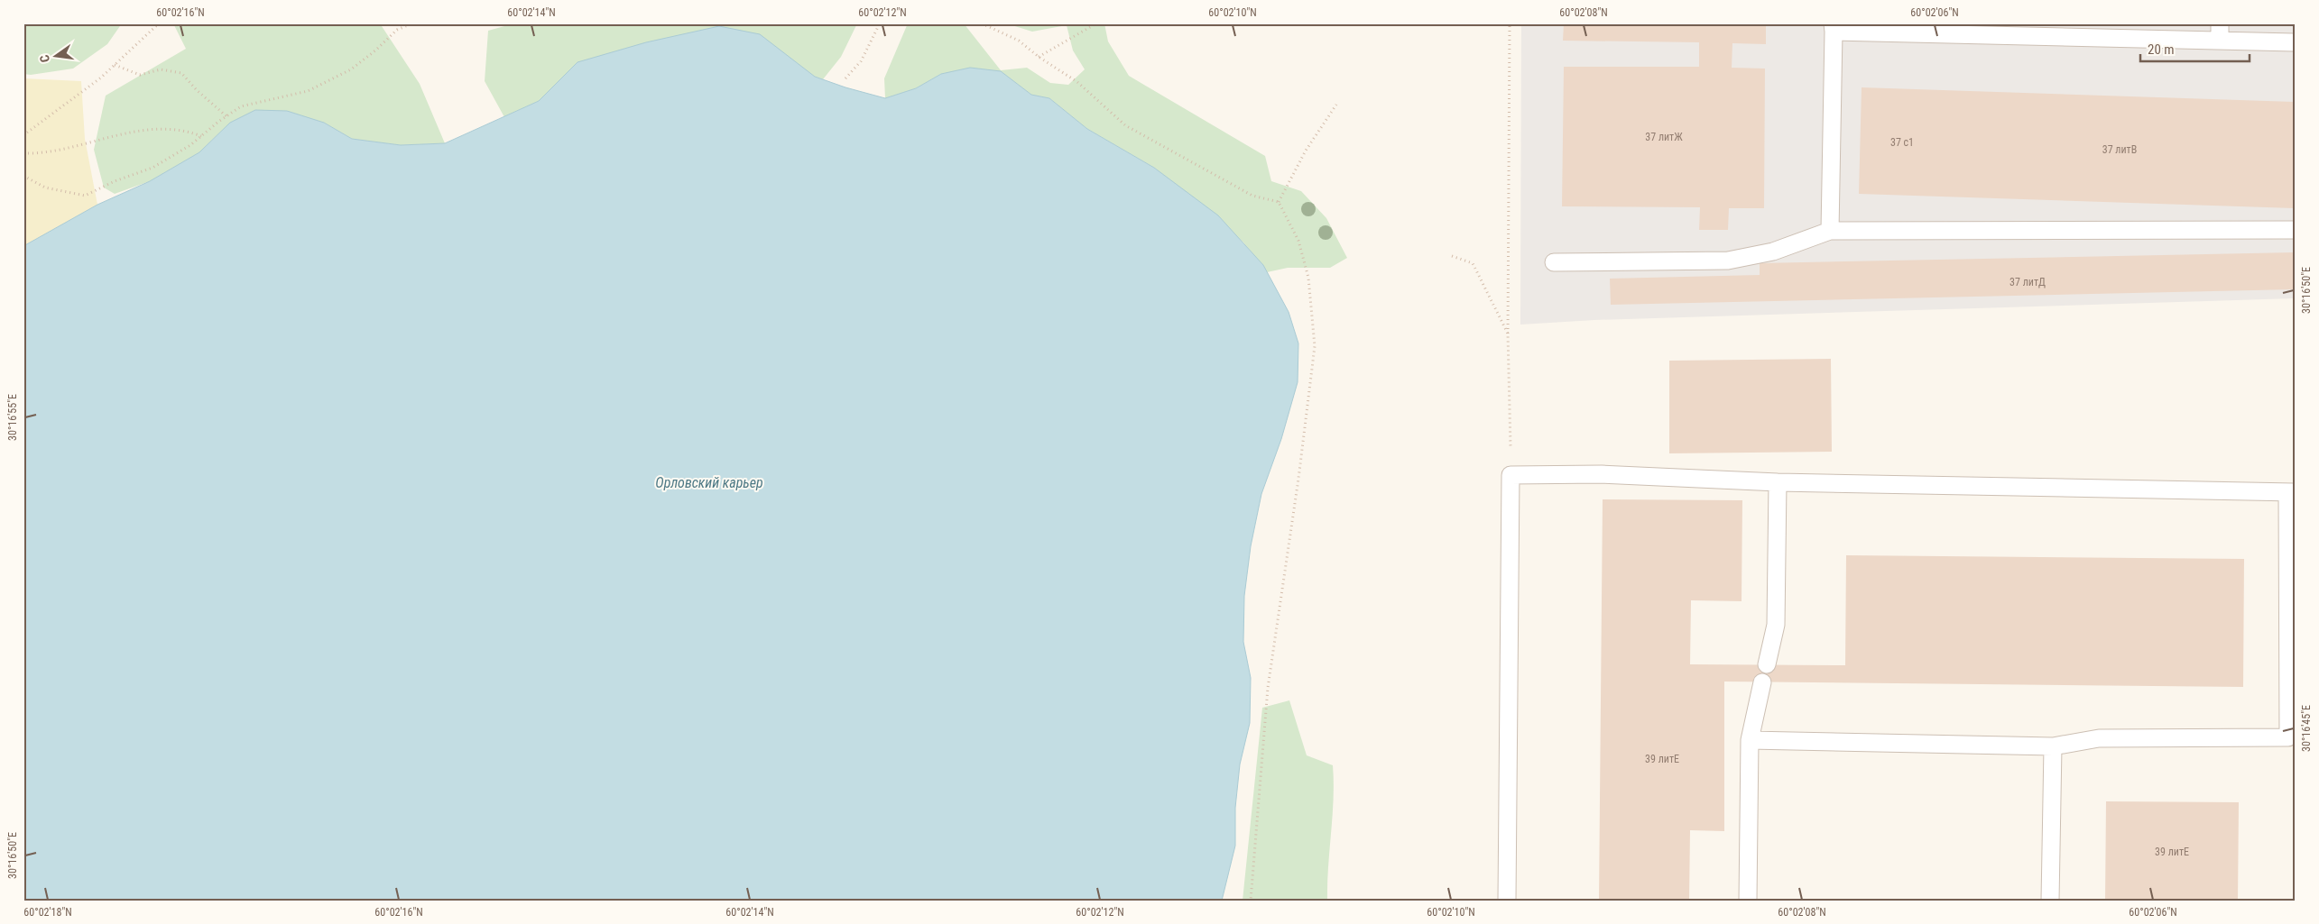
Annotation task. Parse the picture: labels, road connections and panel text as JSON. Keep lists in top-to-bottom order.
{
  "water": ["Орловский карьер"],
  "house_numbers": [
    "37 литЖ",
    "37 с1",
    "37 литВ",
    "37 литД",
    "39 литЕ",
    "39 литЕ"
  ],
  "scale_bar": "20 m",
  "north": "left",
  "coordinates": [
    "60°02'16\"N",
    "60°02'14\"N",
    "60°02'12\"N",
    "60°02'10\"N",
    "60°02'08\"N",
    "60°02'06\"N",
    "30°16'50\"E",
    "30°16'55\"E",
    "30°16'45\"E",
    "60°02'18\"N"
  ]
}
